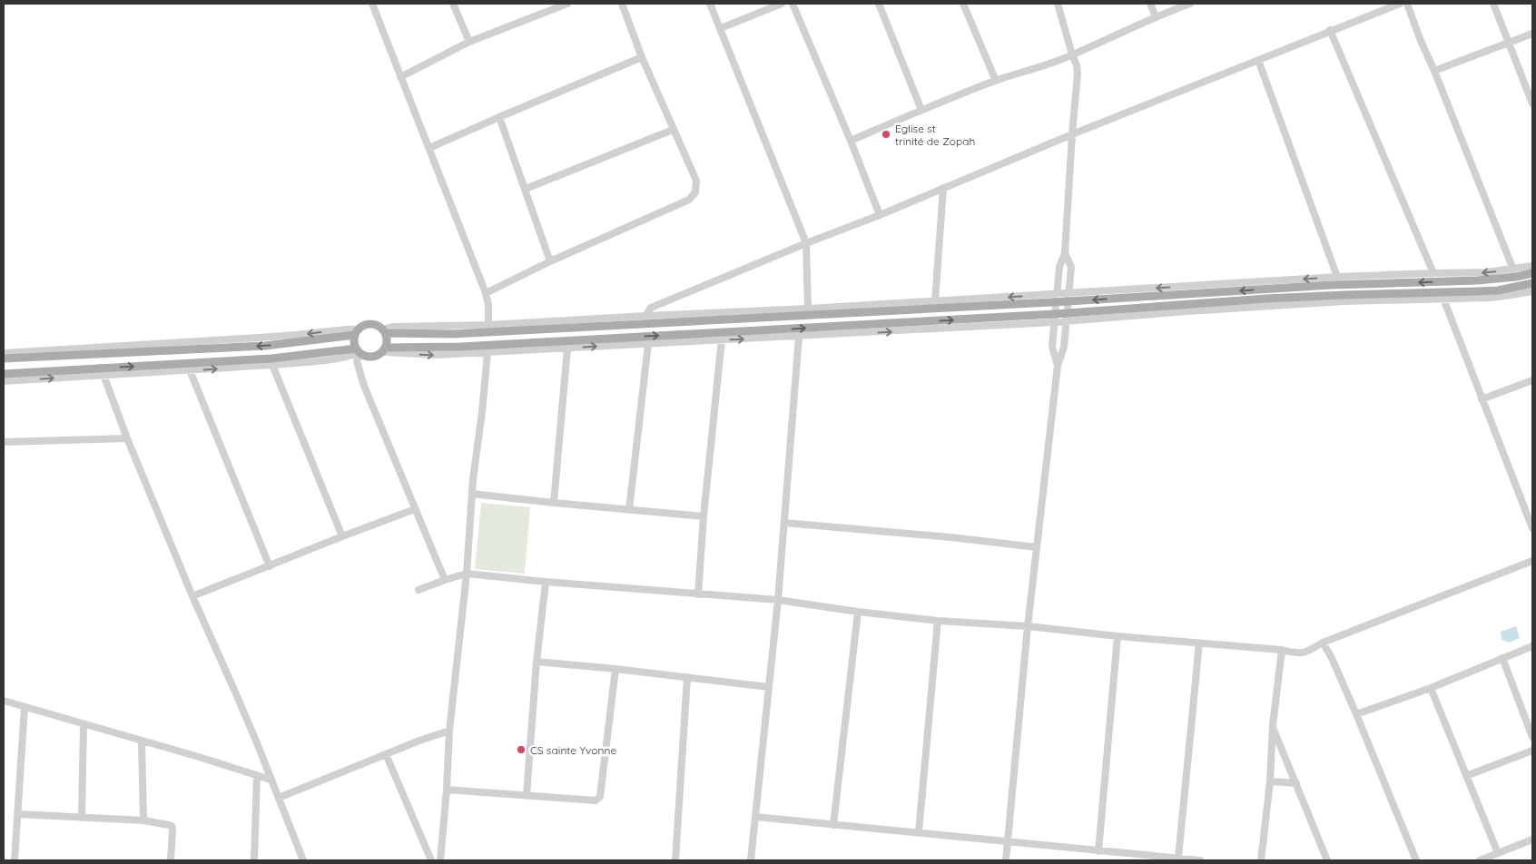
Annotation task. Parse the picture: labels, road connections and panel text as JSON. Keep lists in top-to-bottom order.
{
  "places": ["Eglise st trinité de Zopah", "CS sainte Yvonne"]
}
